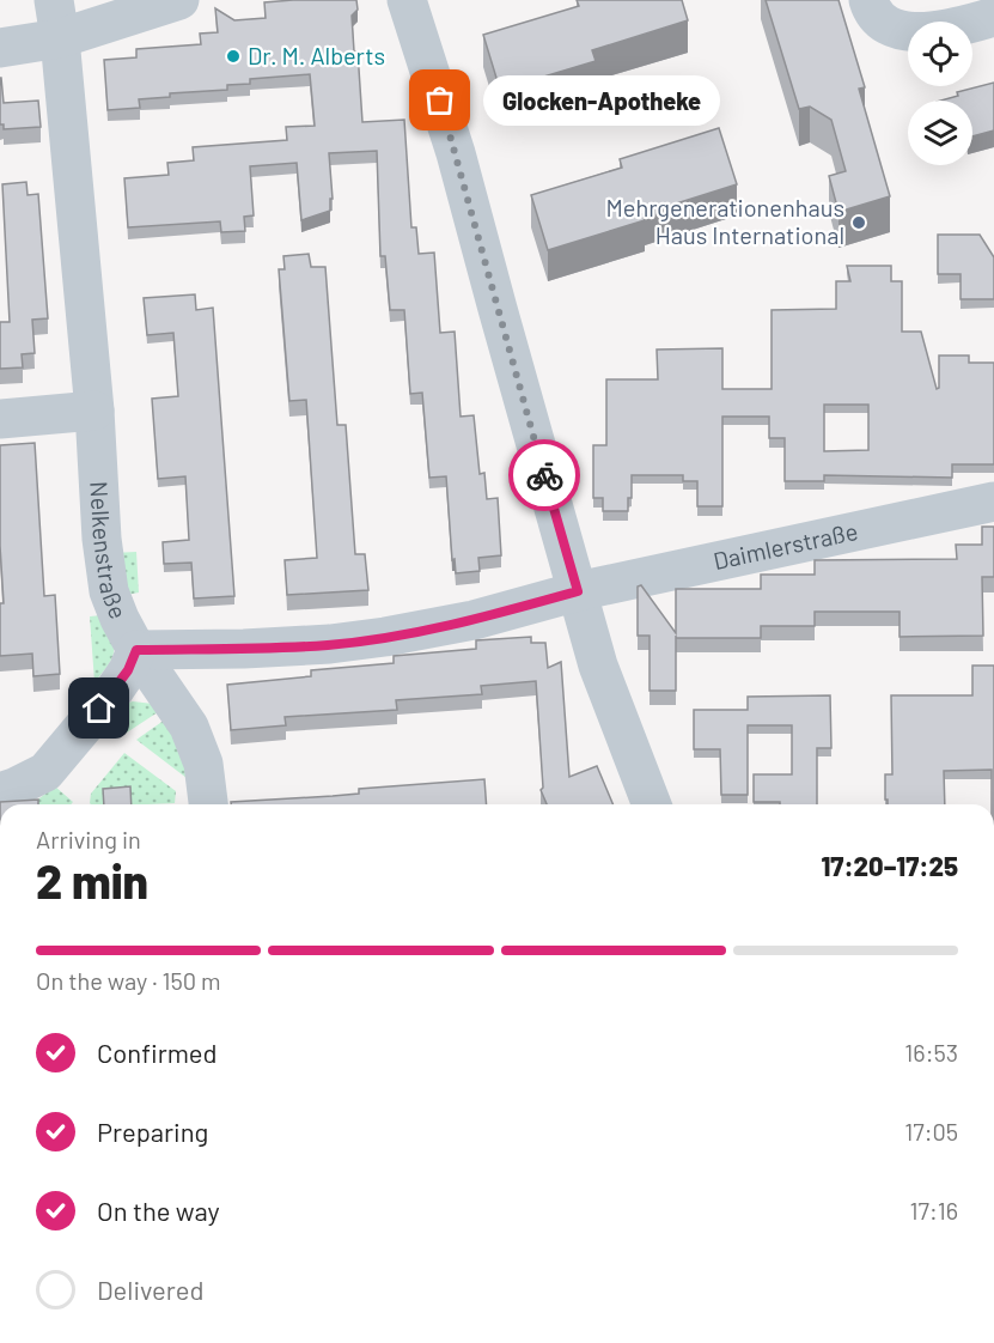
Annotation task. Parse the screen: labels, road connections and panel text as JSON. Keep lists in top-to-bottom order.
{
  "streets": {
    "street": ["Daimlerstraße", "Nelkenstraße"]
  },
  "crossings": [
    ["Daimlerstraße", "Nelkenstraße"]
  ],
  "places": ["Dr. M. Alberts", "Glocken-Apotheke", "Mehrgenerationenhaus Haus International"],
  "page": {
    "bubble": "Glocken-Apotheke",
    "heading": ["2 min", "Arriving in", "17:20–17:25"],
    "bar": "On the way · 150 m",
    "list": [
      ["Confirmed", "16:53"],
      ["Preparing", "17:05"],
      ["On the way", "17:16"],
      "Delivered"
    ]
  }
}
